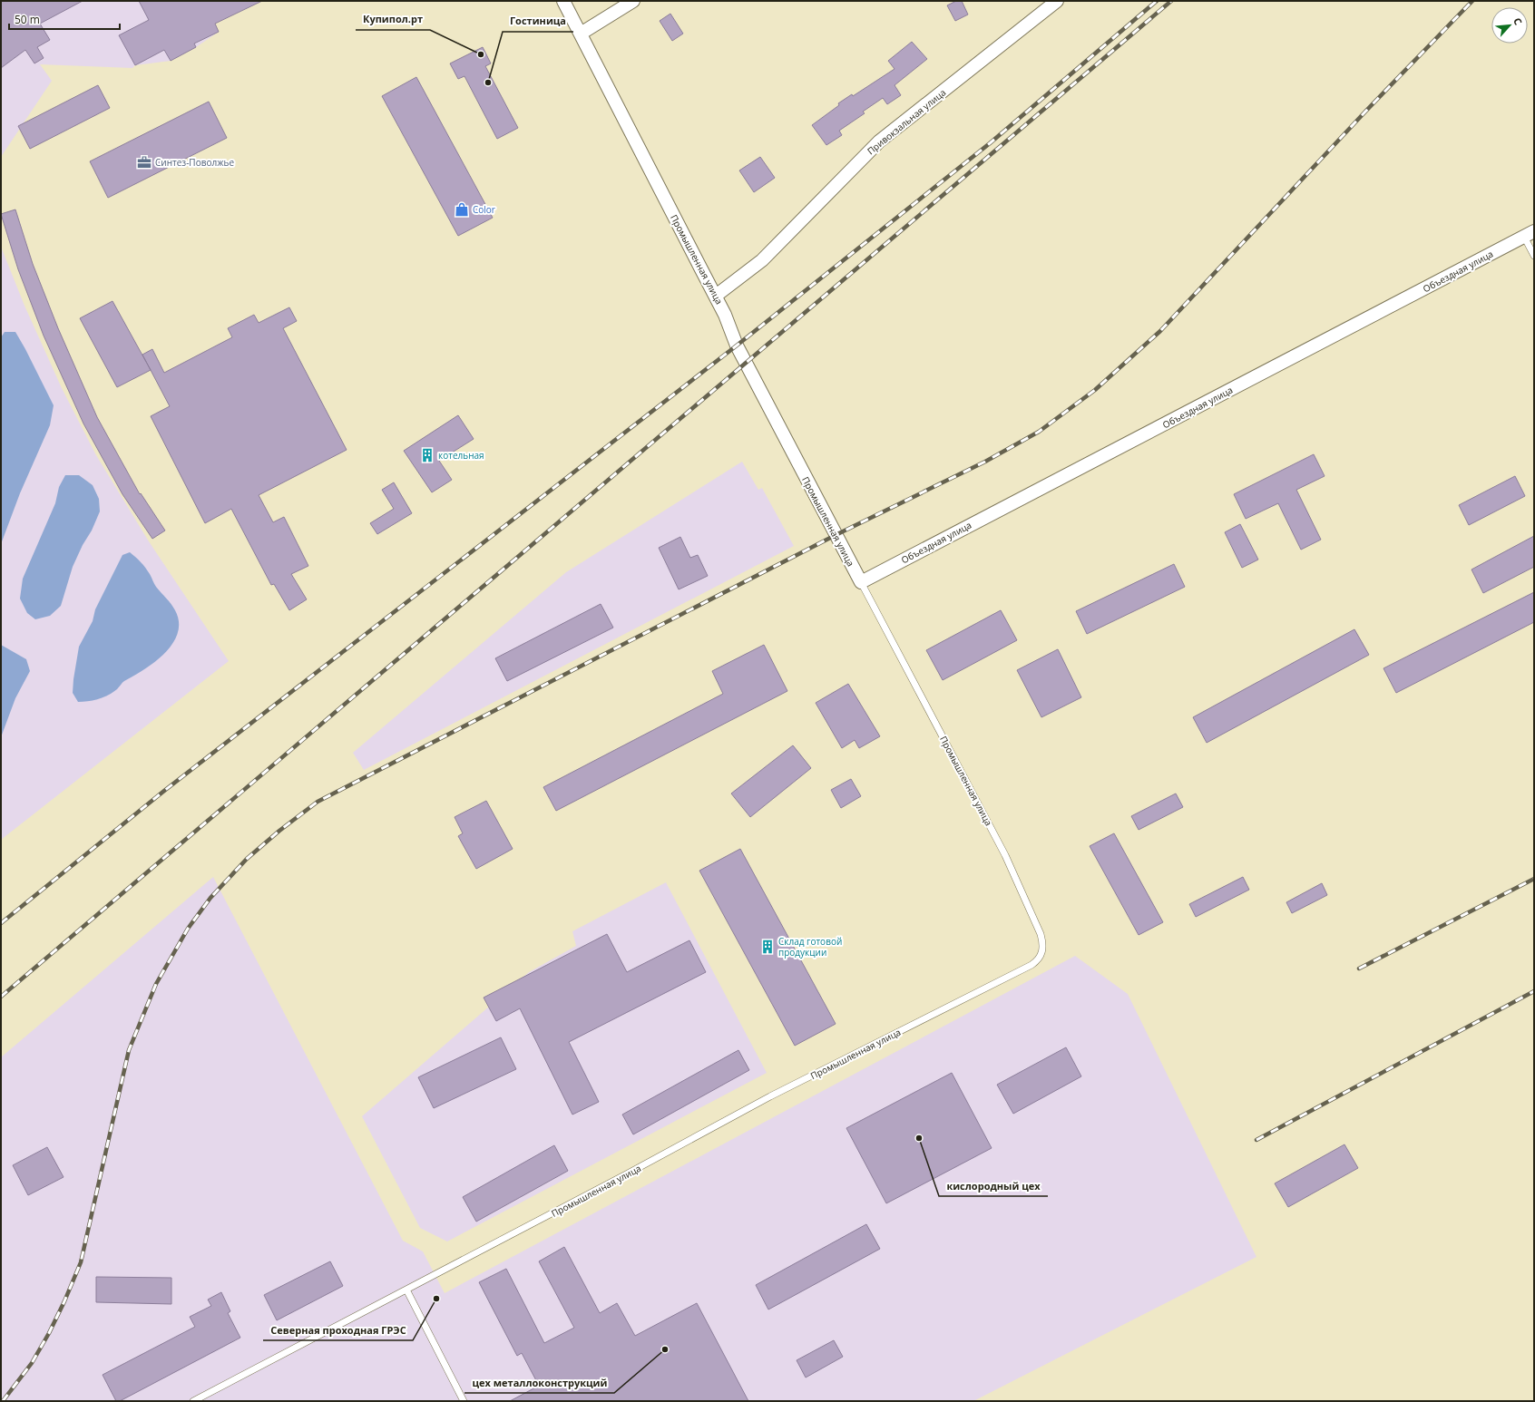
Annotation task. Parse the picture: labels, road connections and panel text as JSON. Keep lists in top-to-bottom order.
{
  "streets": {
    "street": ["Привокзальная улица", "Промышленная улица", "Объездная улица"]
  },
  "crossings": [
    ["Привокзальная улица", "Промышленная улица"],
    ["Промышленная улица", "Объездная улица"]
  ],
  "places": {
    "other": [
      "Купипол.рт",
      "Гостиница",
      "кислородный цех",
      "Северная проходная ГРЭС",
      "цех металлоконструкций"
    ],
    "office": ["Синтез-Поволжье"],
    "shop": ["Color"],
    "building": ["котельная", "Склад готовой продукции"]
  },
  "scale_bar": "50 m",
  "north": "top right"
}
